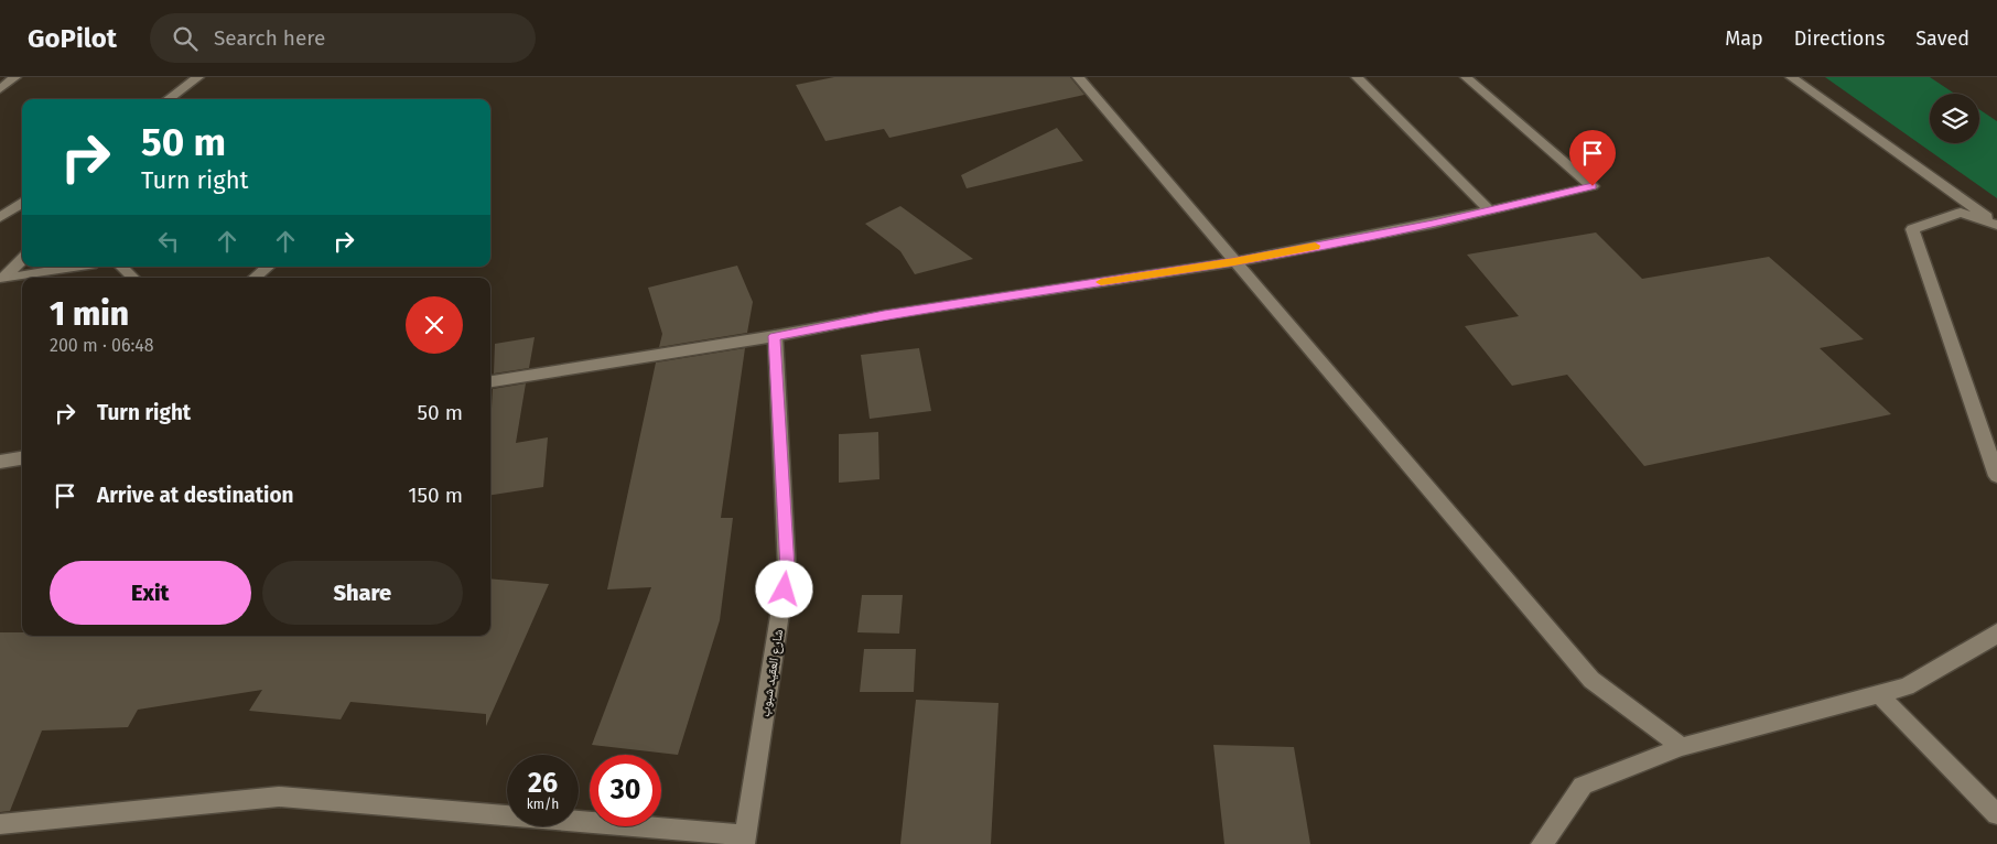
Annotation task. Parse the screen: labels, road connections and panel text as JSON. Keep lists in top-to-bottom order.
{
  "streets": {
    "street": ["شارع العقيد شبوب"]
  },
  "page": {
    "header": "GoPilot",
    "search": "Search here",
    "nav": ["Map", "Directions", "Saved"],
    "turn": ["50 m", "Turn right"],
    "heading": ["1 min", "200 m · 06:48"],
    "list": [
      {
        "name": "Turn right",
        "value": "50 m"
      },
      {
        "name": "Arrive at destination",
        "value": "150 m"
      }
    ],
    "buttons": ["Exit", "Share"],
    "speed": "26 km/h",
    "limit": "30"
  }
}
